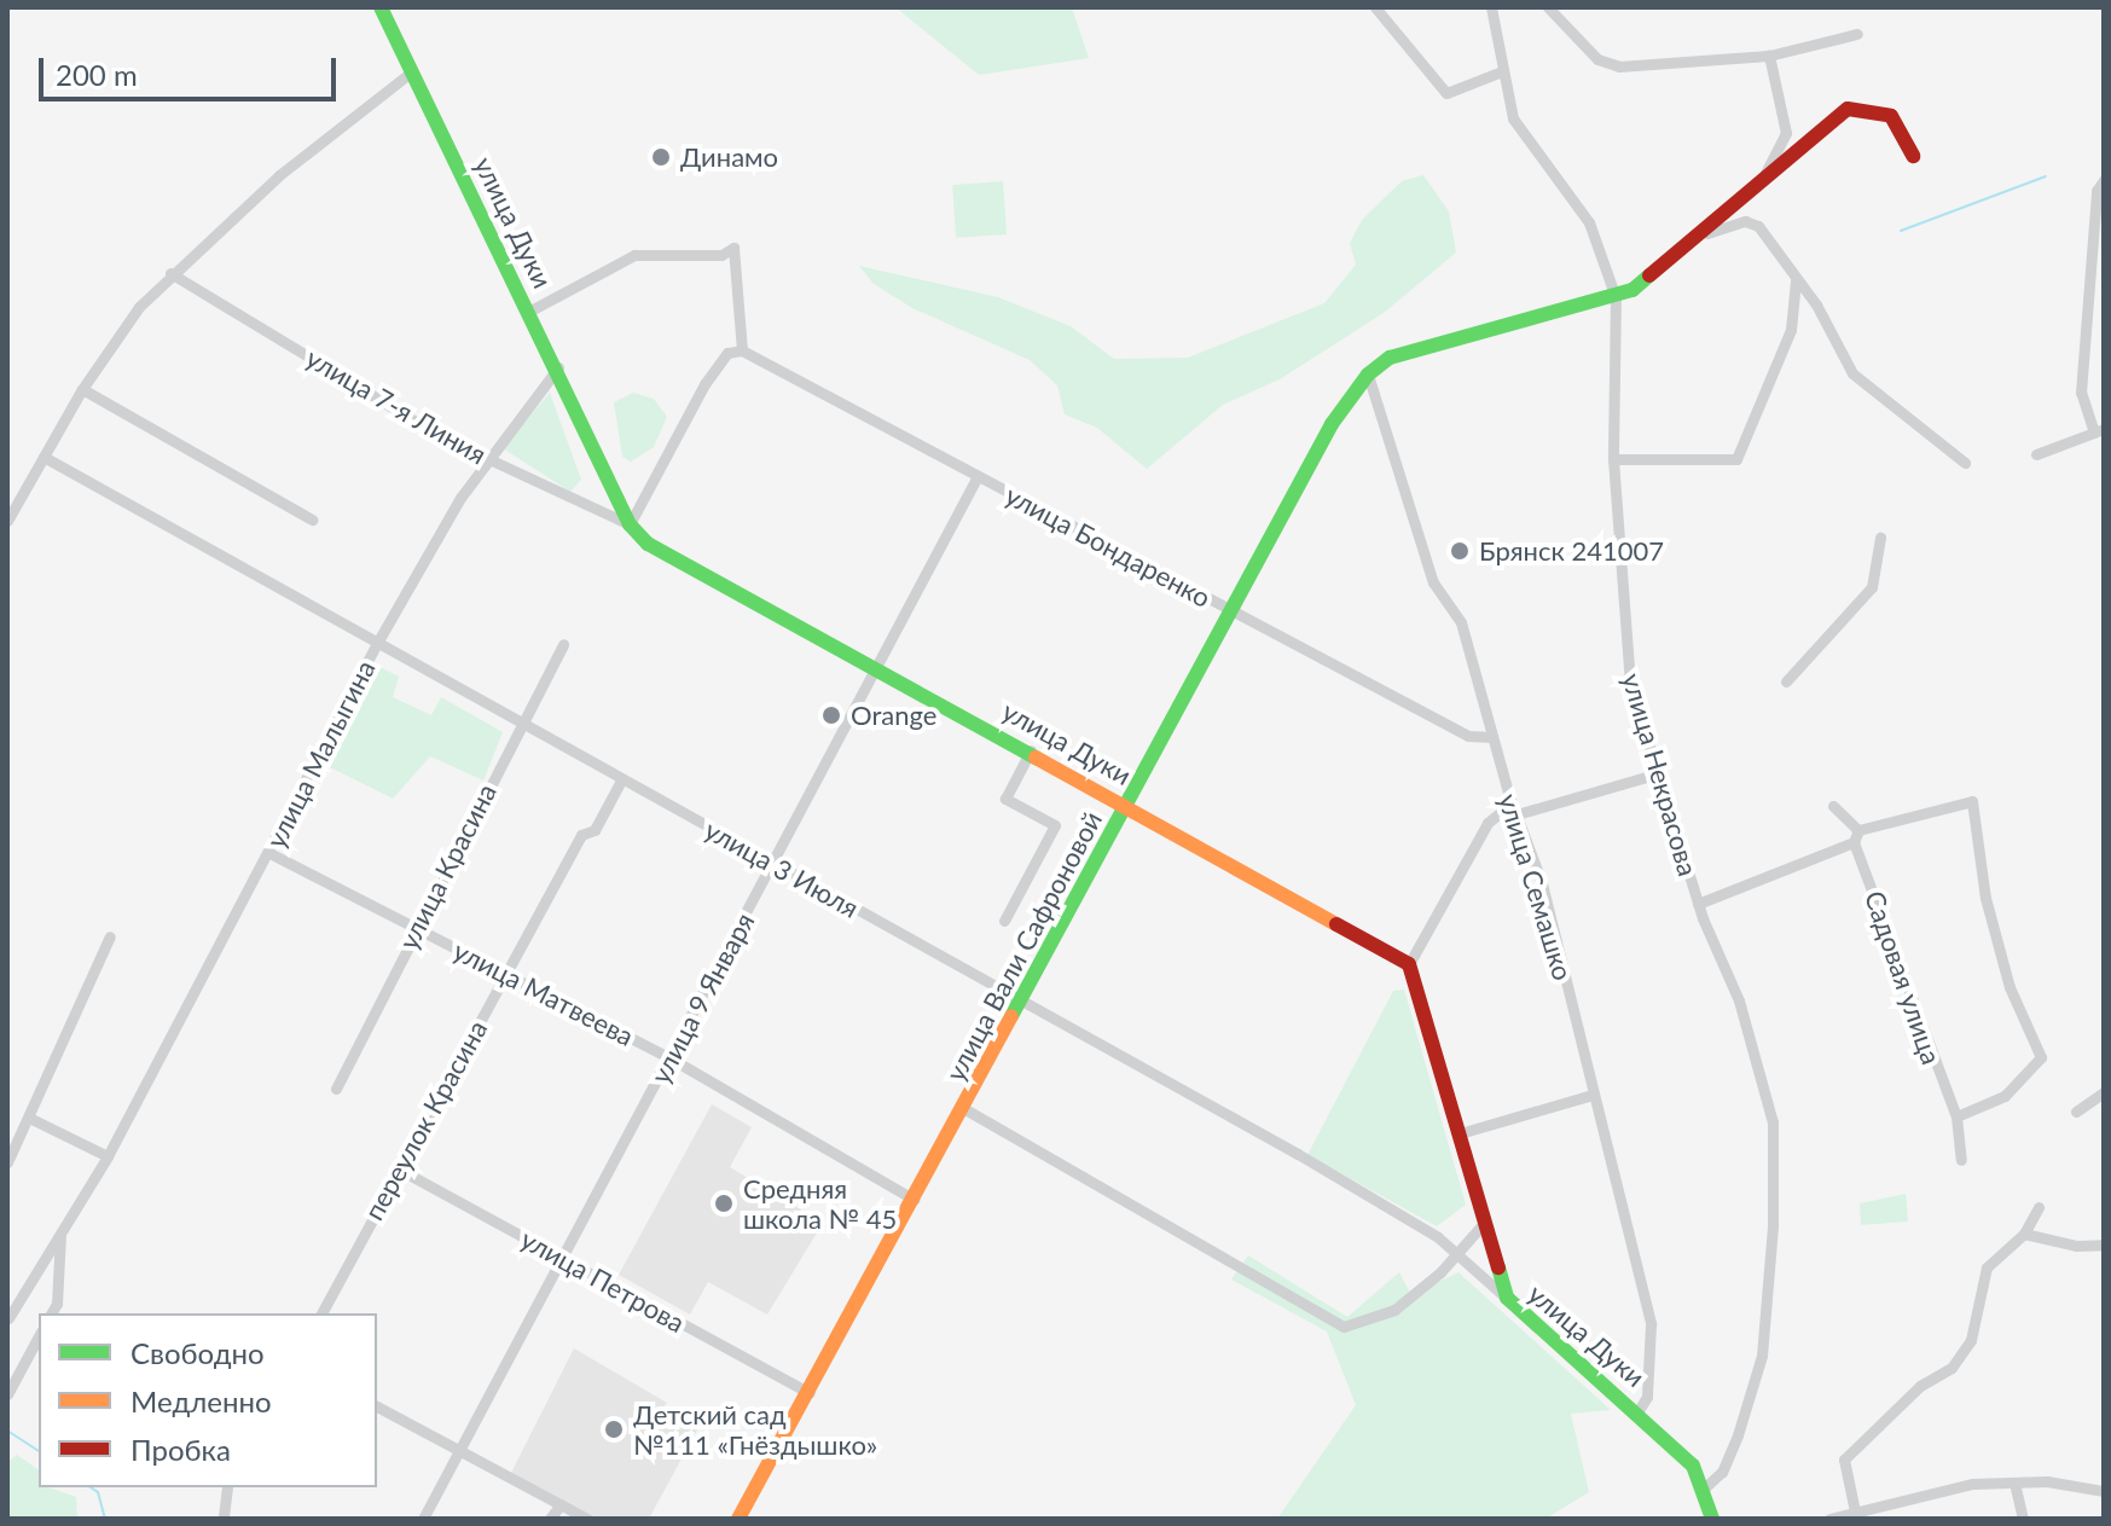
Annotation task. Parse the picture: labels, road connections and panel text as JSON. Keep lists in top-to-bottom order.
{
  "streets": {
    "main road": ["улица Дуки", "улица Вали Сафроновой"],
    "street": [
      "улица 7-я Линия",
      "улица Бондаренко",
      "улица Малыгина",
      "улица Некрасова",
      "улица Красина",
      "улица 3 Июля",
      "улица Семашко",
      "Садовая улица",
      "улица Матвеева",
      "улица 9 Января",
      "переулок Красина",
      "улица Петрова"
    ]
  },
  "crossings": [
    ["улица Дуки", "улица 7-я Линия"],
    ["улица Дуки", "улица Малыгина"],
    ["улица Дуки", "улица Некрасова"],
    ["улица Дуки", "улица 3 Июля"],
    ["улица Дуки", "улица Семашко"],
    ["улица Дуки", "улица Вали Сафроновой"],
    ["улица Дуки", "улица 9 Января"],
    ["улица 7-я Линия", "улица Малыгина"],
    ["улица Бондаренко", "улица Семашко"],
    ["улица Бондаренко", "улица Вали Сафроновой"],
    ["улица Бондаренко", "улица 9 Января"],
    ["улица Малыгина", "улица 3 Июля"],
    ["улица Малыгина", "улица Матвеева"],
    ["улица Некрасова", "улица Вали Сафроновой"],
    ["улица Красина", "улица 3 Июля"],
    ["улица Красина", "улица Матвеева"],
    ["улица 3 Июля", "улица Вали Сафроновой"],
    ["улица 3 Июля", "улица 9 Января"],
    ["улица 3 Июля", "переулок Красина"],
    ["улица Семашко", "улица Вали Сафроновой"],
    ["улица Вали Сафроновой", "улица Матвеева"],
    ["улица Вали Сафроновой", "улица Петрова"],
    ["улица Матвеева", "улица 9 Января"],
    ["улица Матвеева", "переулок Красина"],
    ["улица 9 Января", "улица Петрова"],
    ["переулок Красина", "улица Петрова"]
  ],
  "places": [
    "Динамо",
    "Брянск 241007",
    "Orange",
    "Средняя школа № 45",
    "Детский сад №111 «Гнёздышко»"
  ],
  "legend": ["Свободно", "Медленно", "Пробка"],
  "scale_bar": "200 m"
}
